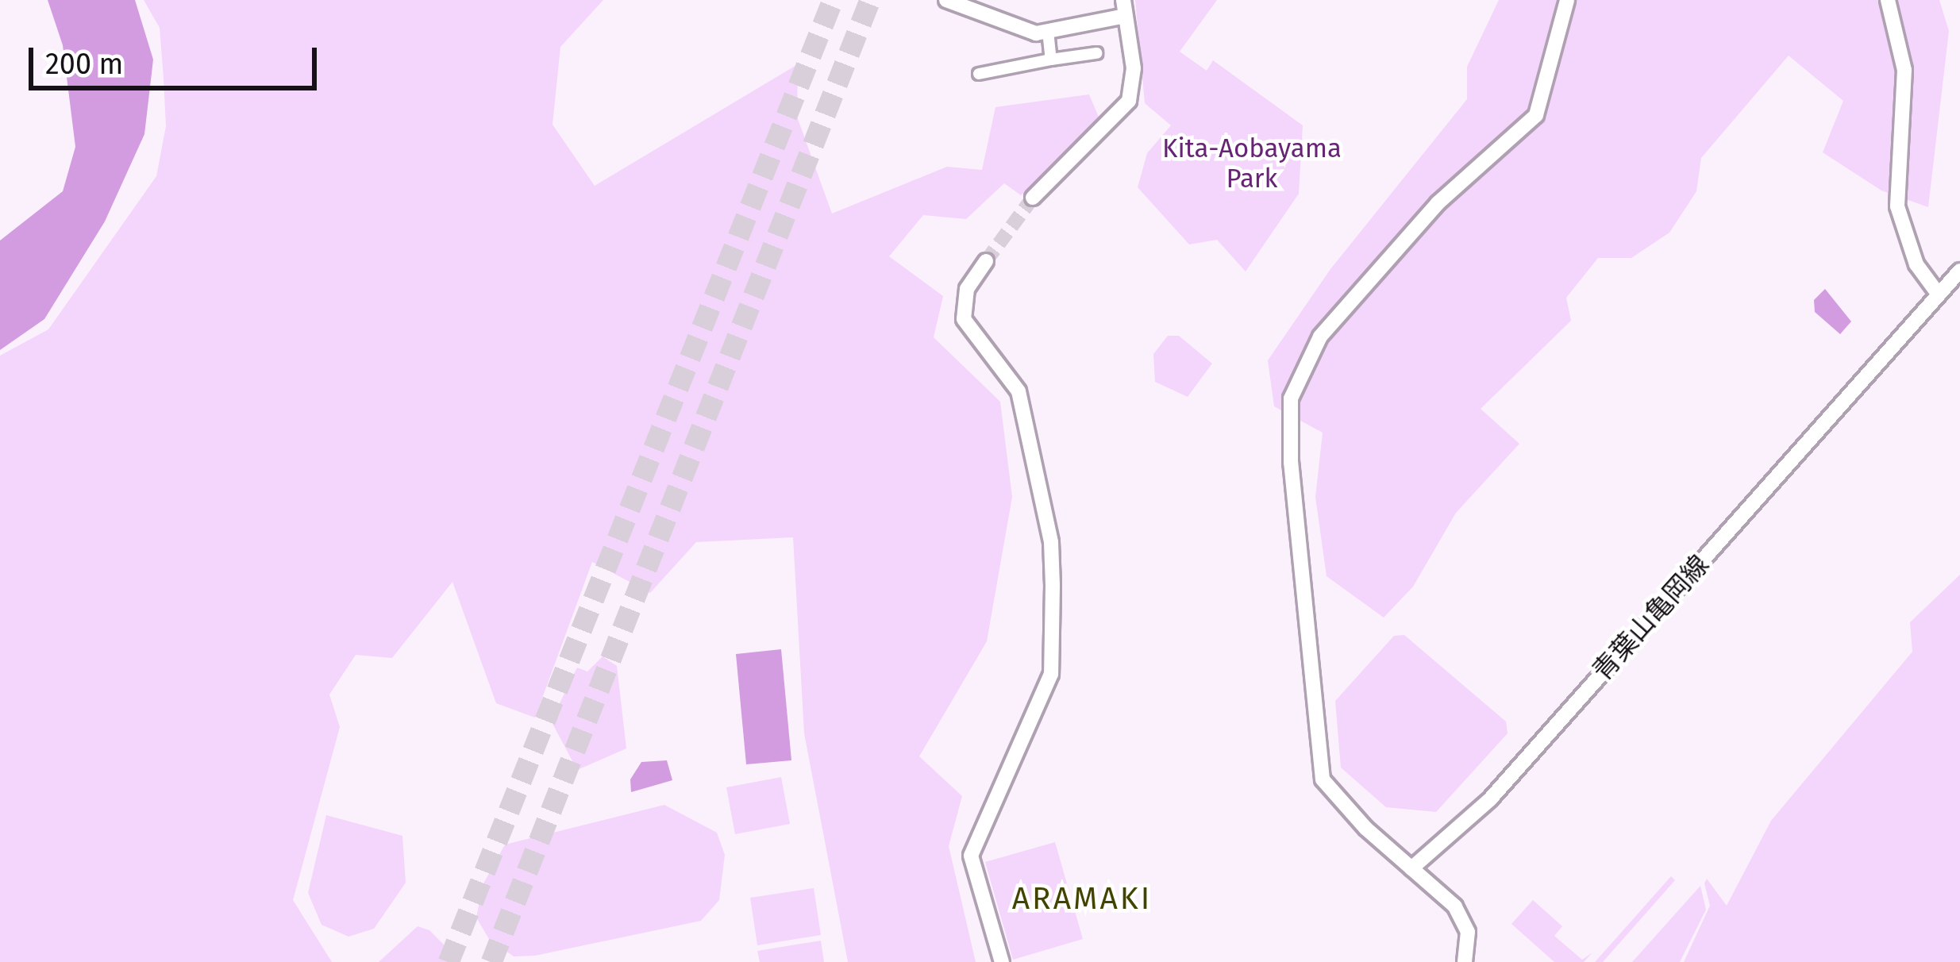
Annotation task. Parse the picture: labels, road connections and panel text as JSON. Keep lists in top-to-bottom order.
{
  "streets": {
    "street": ["青葉山亀岡線"]
  },
  "districts": ["ARAMAKI"],
  "parks": ["Kita-Aobayama Park"],
  "scale_bar": "200 m"
}
